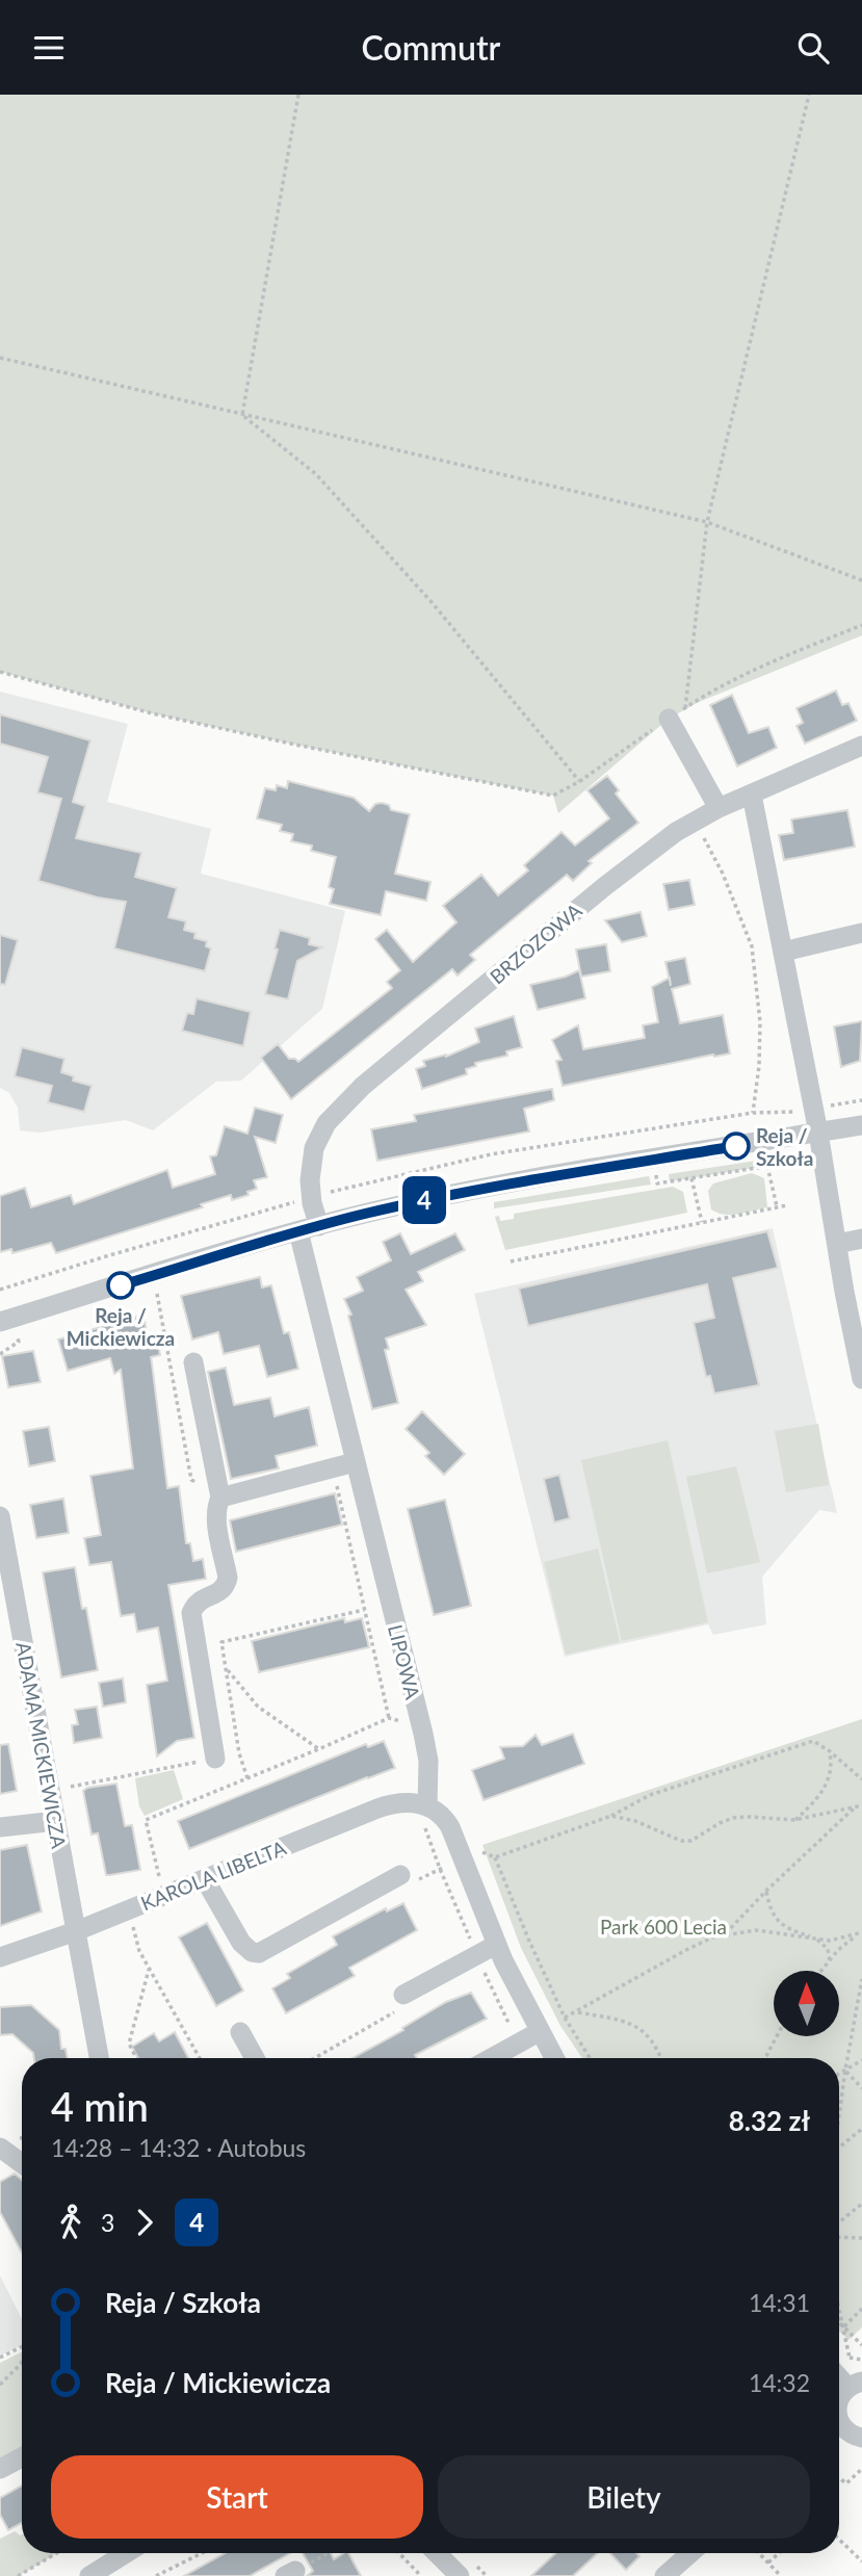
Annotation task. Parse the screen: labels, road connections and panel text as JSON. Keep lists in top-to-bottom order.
{
  "streets": {
    "street": [
      "BRZOZOWA",
      "LIPOWA",
      "ADAMA MICKIEWICZA",
      "KAROLA LIBELTA"
    ]
  },
  "crossings": [
    ["LIPOWA", "KAROLA LIBELTA"],
    ["ADAMA MICKIEWICZA", "KAROLA LIBELTA"]
  ],
  "parks": ["Park 600 Lecia"],
  "places": ["Reja / Szkoła", "Reja / Mickiewicza"],
  "lines": ["bus line 4"],
  "north": "top",
  "page": {
    "header": "Commutr",
    "on_map": "4",
    "heading": ["4 min", "14:28 – 14:32 · Autobus", "8.32 zł"],
    "legs": ["3", "4"],
    "list": [
      {
        "name": "Reja / Szkoła",
        "value": "14:31"
      },
      {
        "name": "Reja / Mickiewicza",
        "value": "14:32"
      }
    ],
    "buttons": ["Start", "Bilety"]
  }
}
